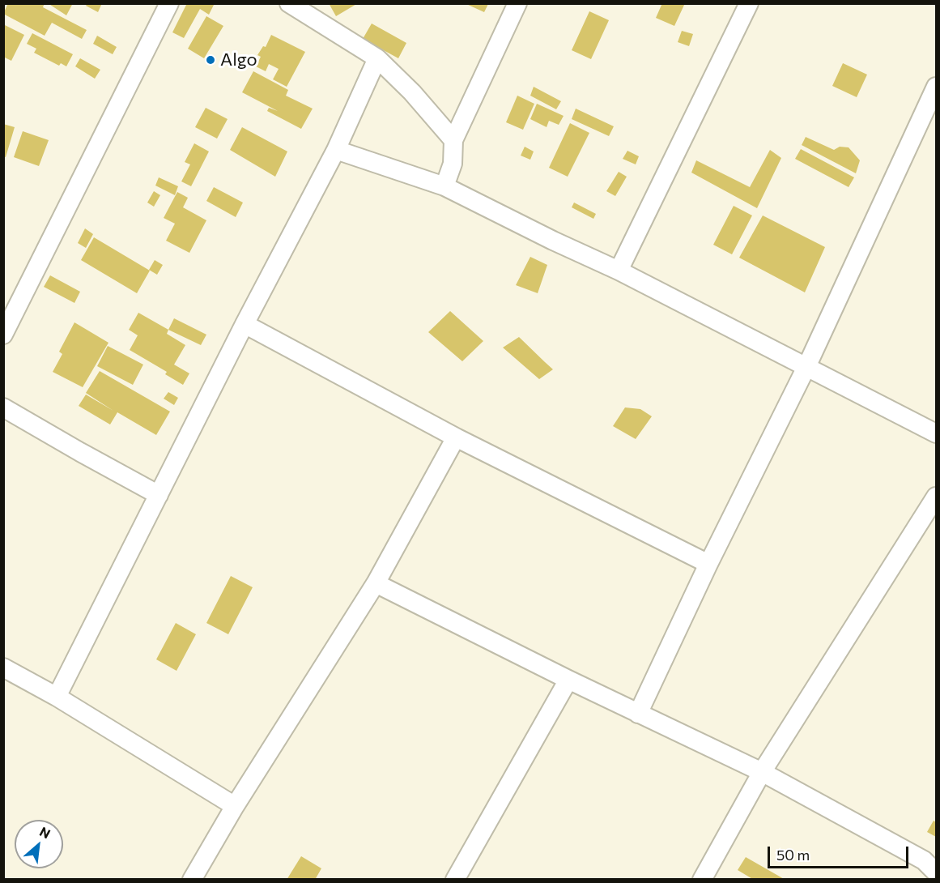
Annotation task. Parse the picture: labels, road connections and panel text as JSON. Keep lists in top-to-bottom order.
{
  "places": ["Algo"],
  "scale_bar": "50 m",
  "north": "top right"
}
